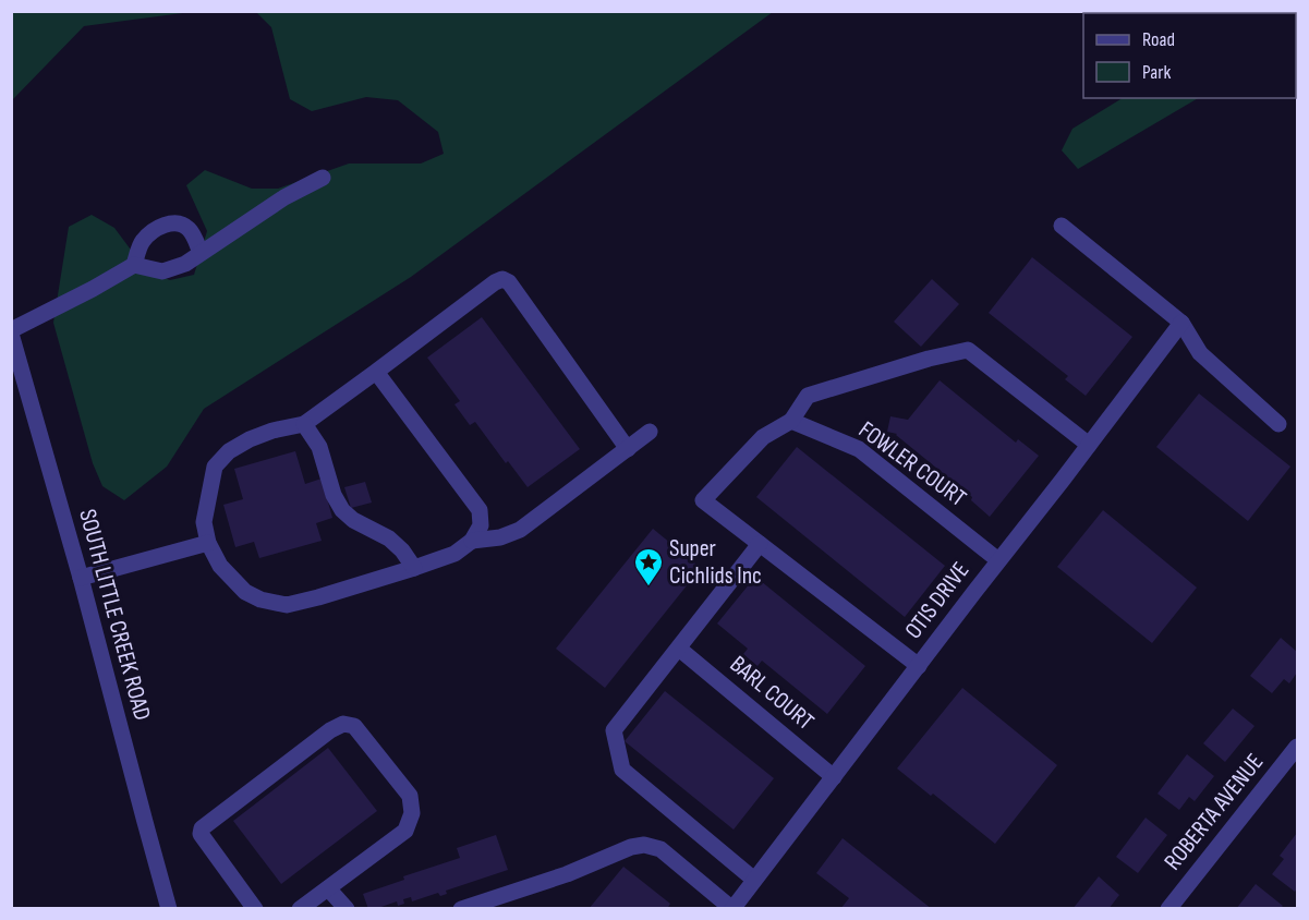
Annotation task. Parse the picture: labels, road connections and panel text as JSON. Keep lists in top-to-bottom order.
{
  "streets": {
    "street": [
      "FOWLER COURT",
      "OTIS DRIVE",
      "SOUTH LITTLE CREEK ROAD",
      "BARL COURT",
      "ROBERTA AVENUE"
    ]
  },
  "crossings": [
    ["FOWLER COURT", "OTIS DRIVE"],
    ["OTIS DRIVE", "BARL COURT"]
  ],
  "places": {
    "place": ["Super Cichlids Inc"]
  },
  "legend": ["Road", "Park"]
}
